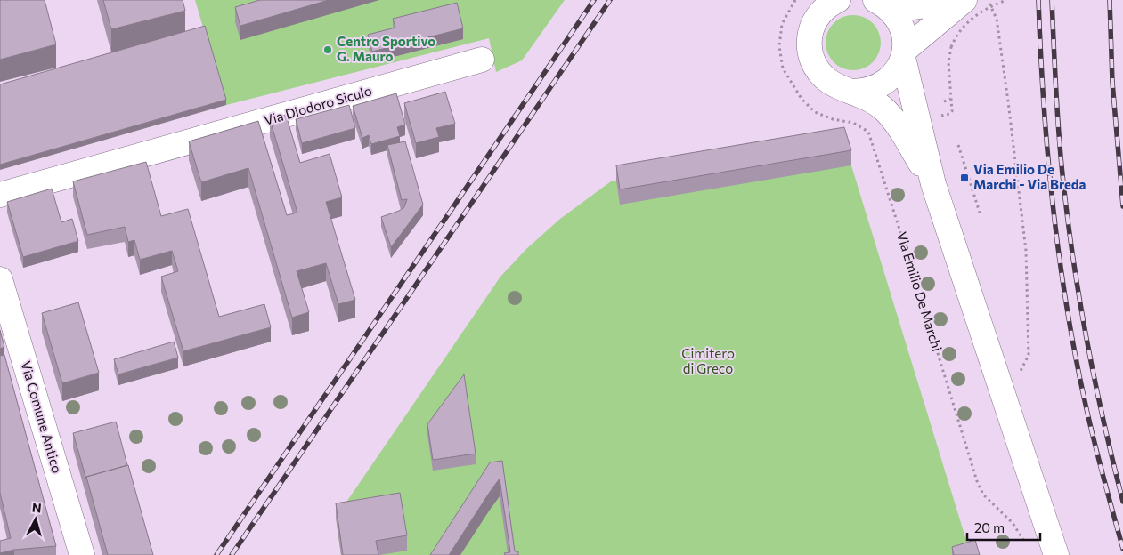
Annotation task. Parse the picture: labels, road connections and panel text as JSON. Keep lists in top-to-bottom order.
{
  "streets": {
    "street": ["Via Diodoro Siculo", "Via Comune Antico"],
    "path": ["Via Emilio De Marchi"]
  },
  "parks": ["Cimitero di Greco"],
  "places": {
    "other": ["Centro Sportivo G. Mauro"],
    "transit": ["Via Emilio De Marchi - Via Breda"]
  },
  "scale_bar": "20 m",
  "north": "top"
}
